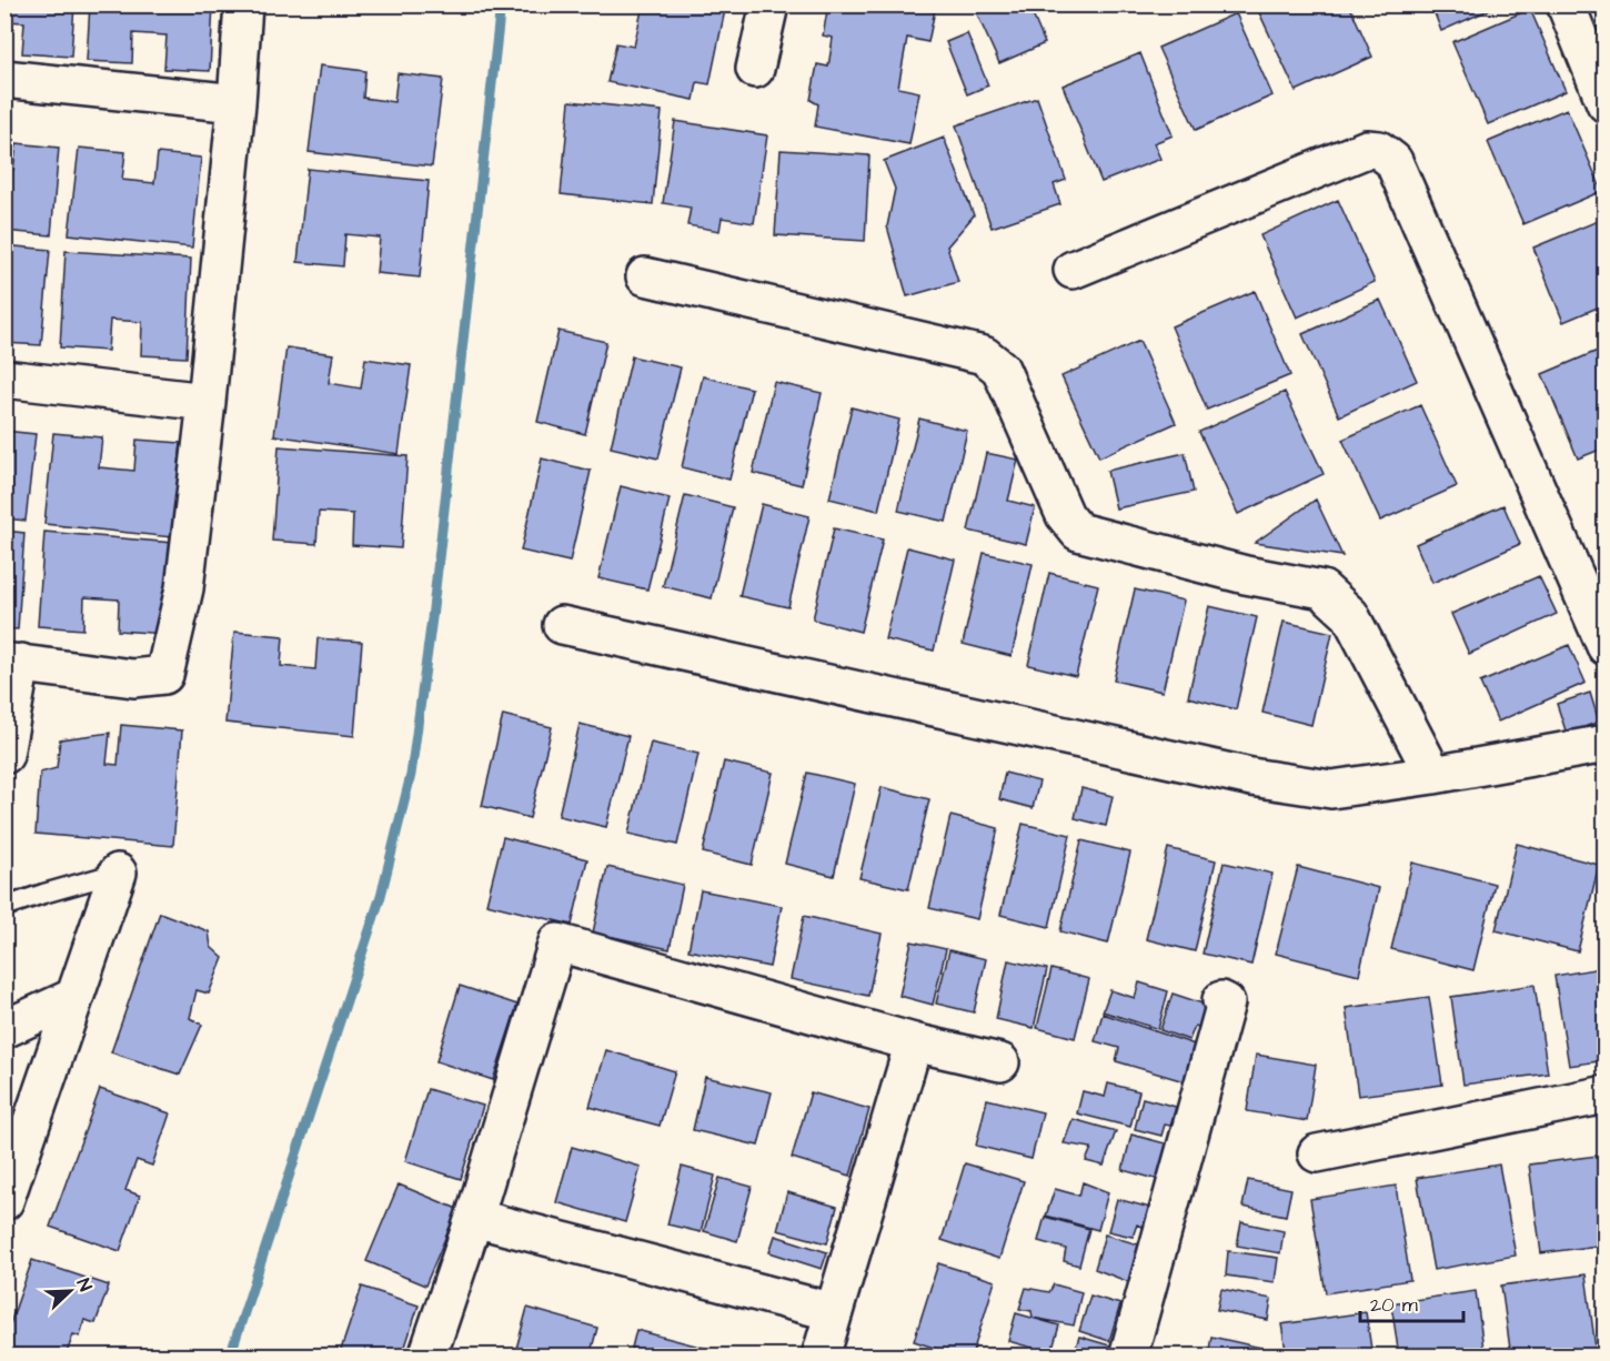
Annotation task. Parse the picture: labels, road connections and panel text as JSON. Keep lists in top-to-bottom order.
{
  "scale_bar": "20 m",
  "north": "top right"
}
